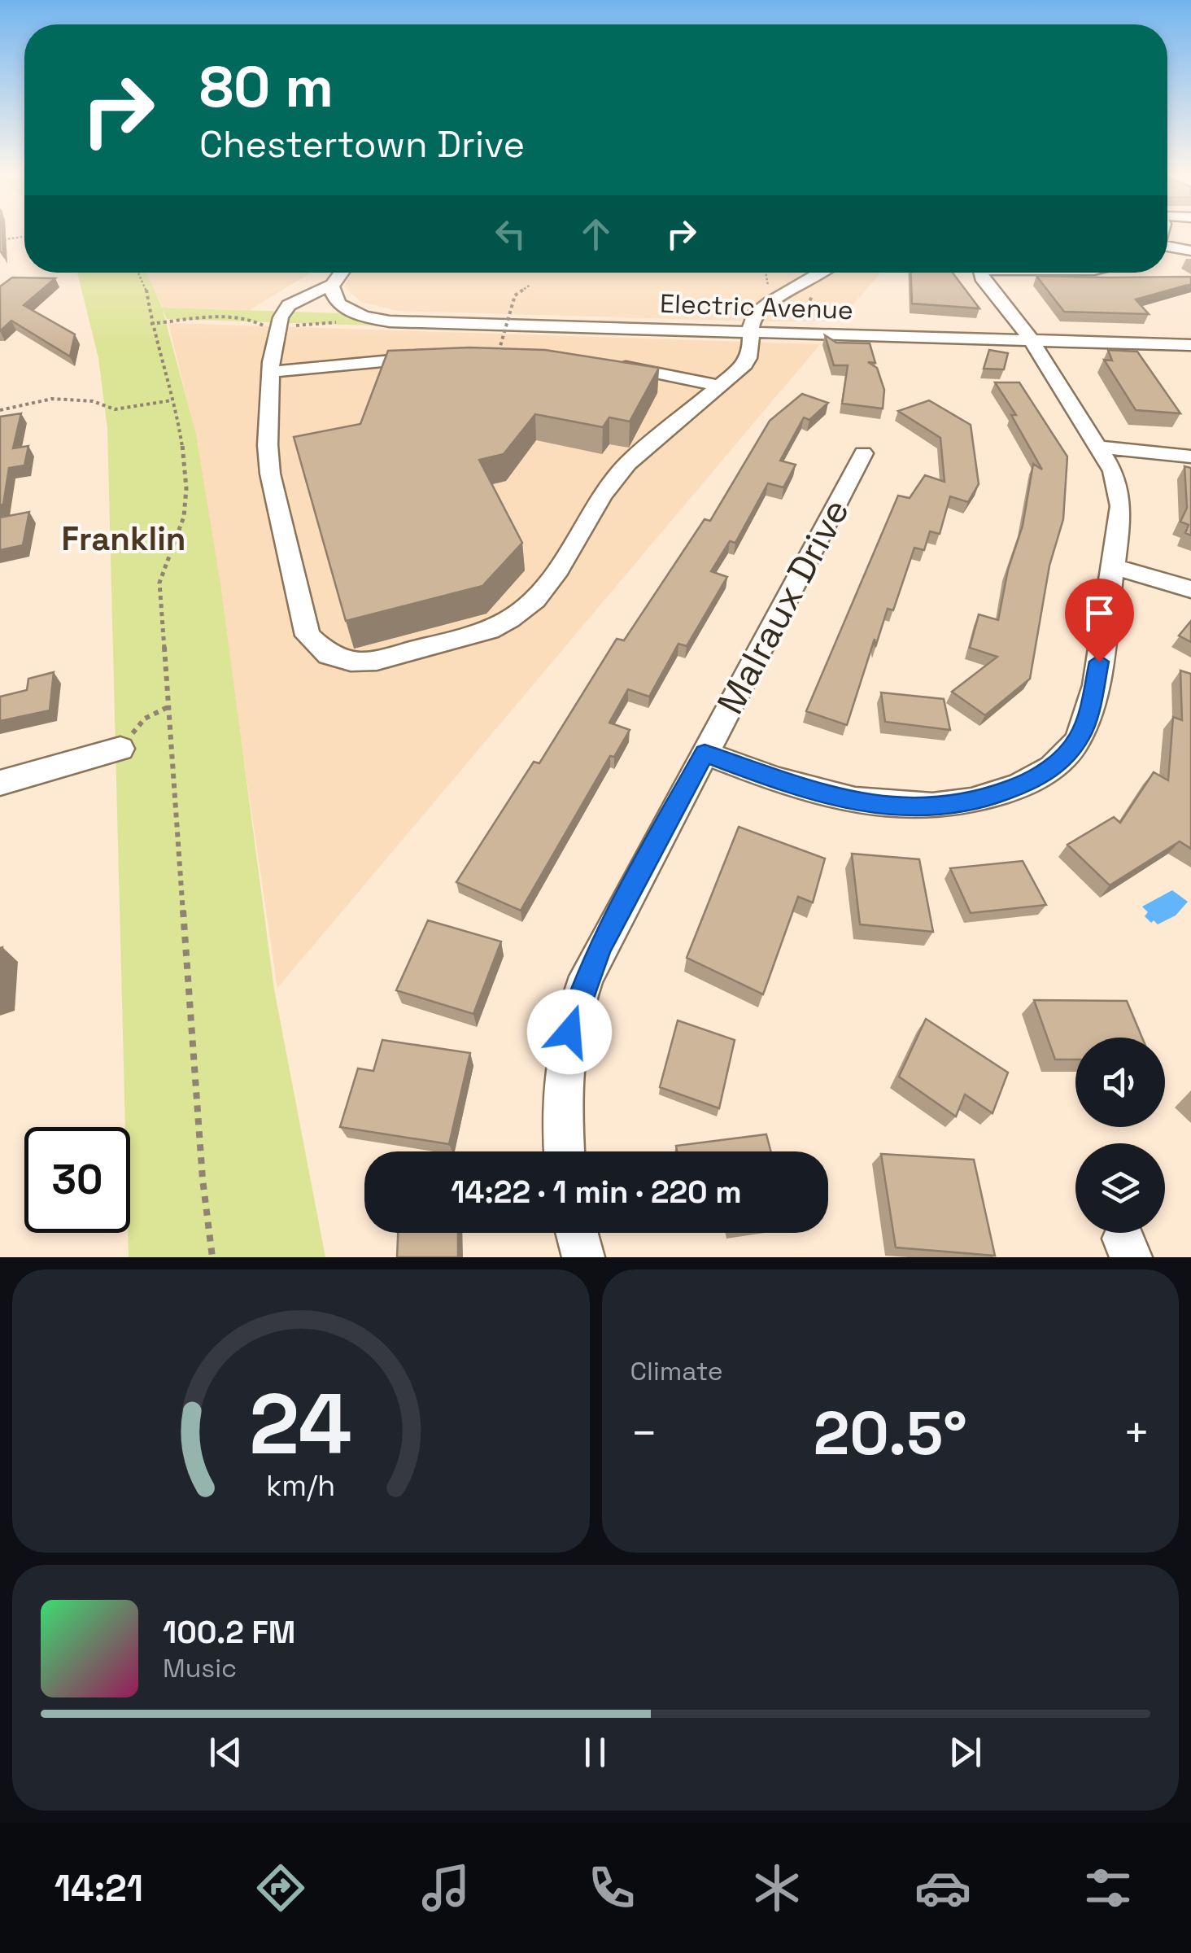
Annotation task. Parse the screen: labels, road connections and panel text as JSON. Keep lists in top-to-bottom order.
{
  "streets": {
    "street": ["Electric Avenue", "Malraux Drive"]
  },
  "districts": ["Franklin"],
  "page": {
    "turn": ["80 m", "Chestertown Drive"],
    "limit": "30",
    "trip": "14:22 · 1 min · 220 m",
    "tile": "Climate",
    "heat": ["−", "20.5°", "+"],
    "song": ["100.2 FM", "Music"],
    "tabs": "14:21",
    "gauge": ["24", "km/h"]
  }
}
